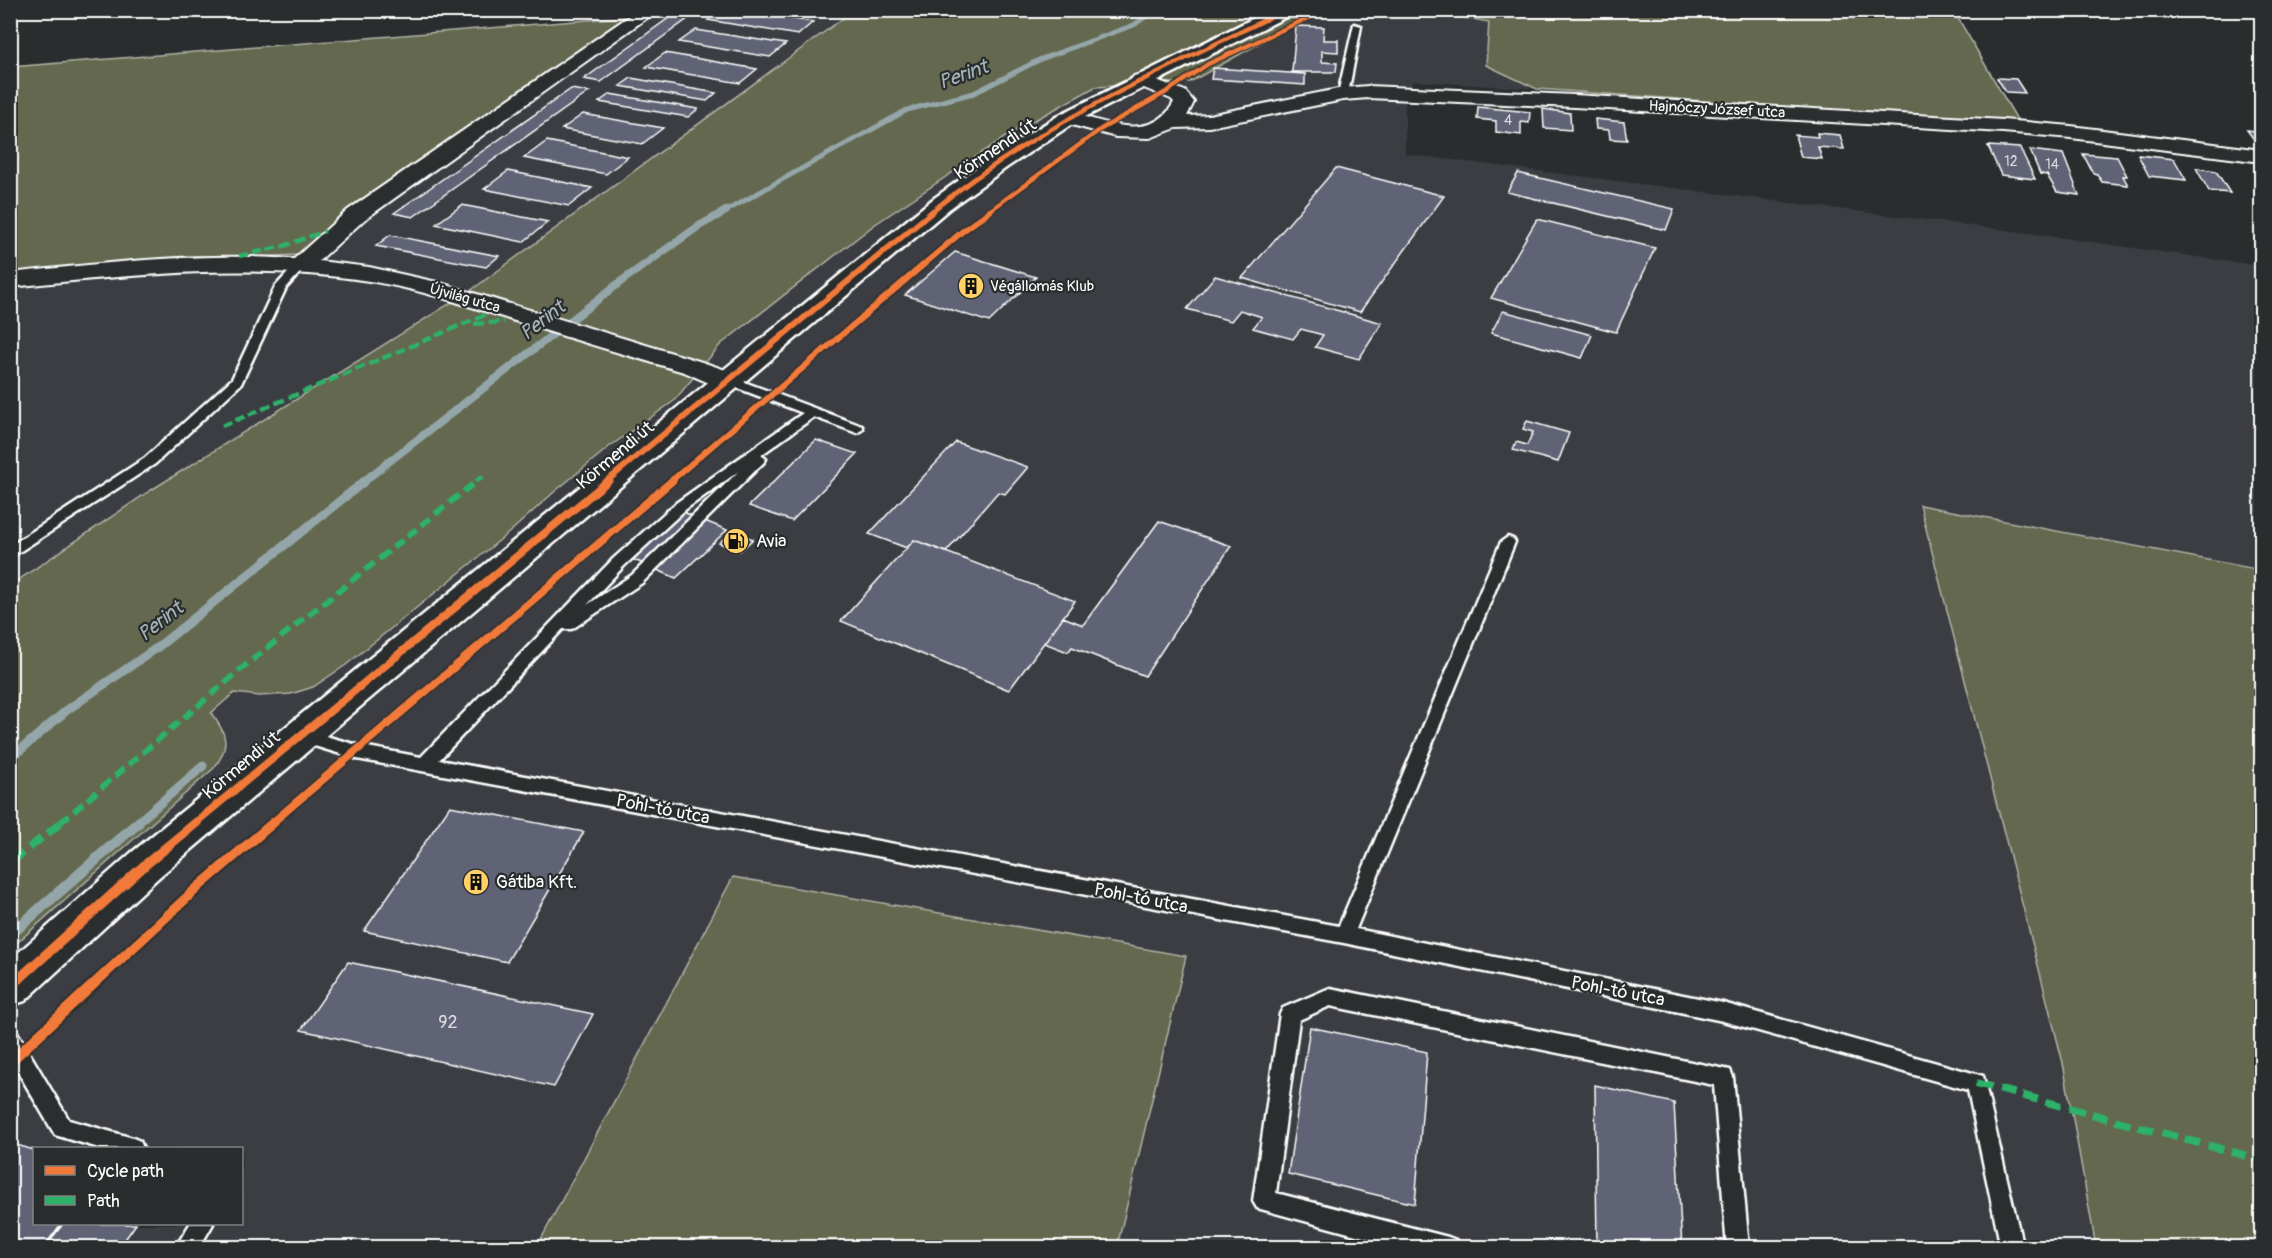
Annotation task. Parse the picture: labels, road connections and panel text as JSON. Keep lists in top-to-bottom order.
{
  "streets": {
    "street": ["Hajnóczy József utca", "Körmendi út", "Újvilág utca"],
    "lane": ["Pohl-tó utca"]
  },
  "crossings": [
    ["Hajnóczy József utca", "Körmendi út"],
    ["Körmendi út", "Újvilág utca"],
    ["Körmendi út", "Pohl-tó utca"]
  ],
  "water": ["Perint"],
  "places": {
    "building": ["Végállomás Klub", "Gátiba Kft."],
    "fuel station": ["Avia"]
  },
  "house_numbers": [
    "4",
    "12",
    "14",
    "92"
  ],
  "legend": ["Cycle path", "Path"]
}
